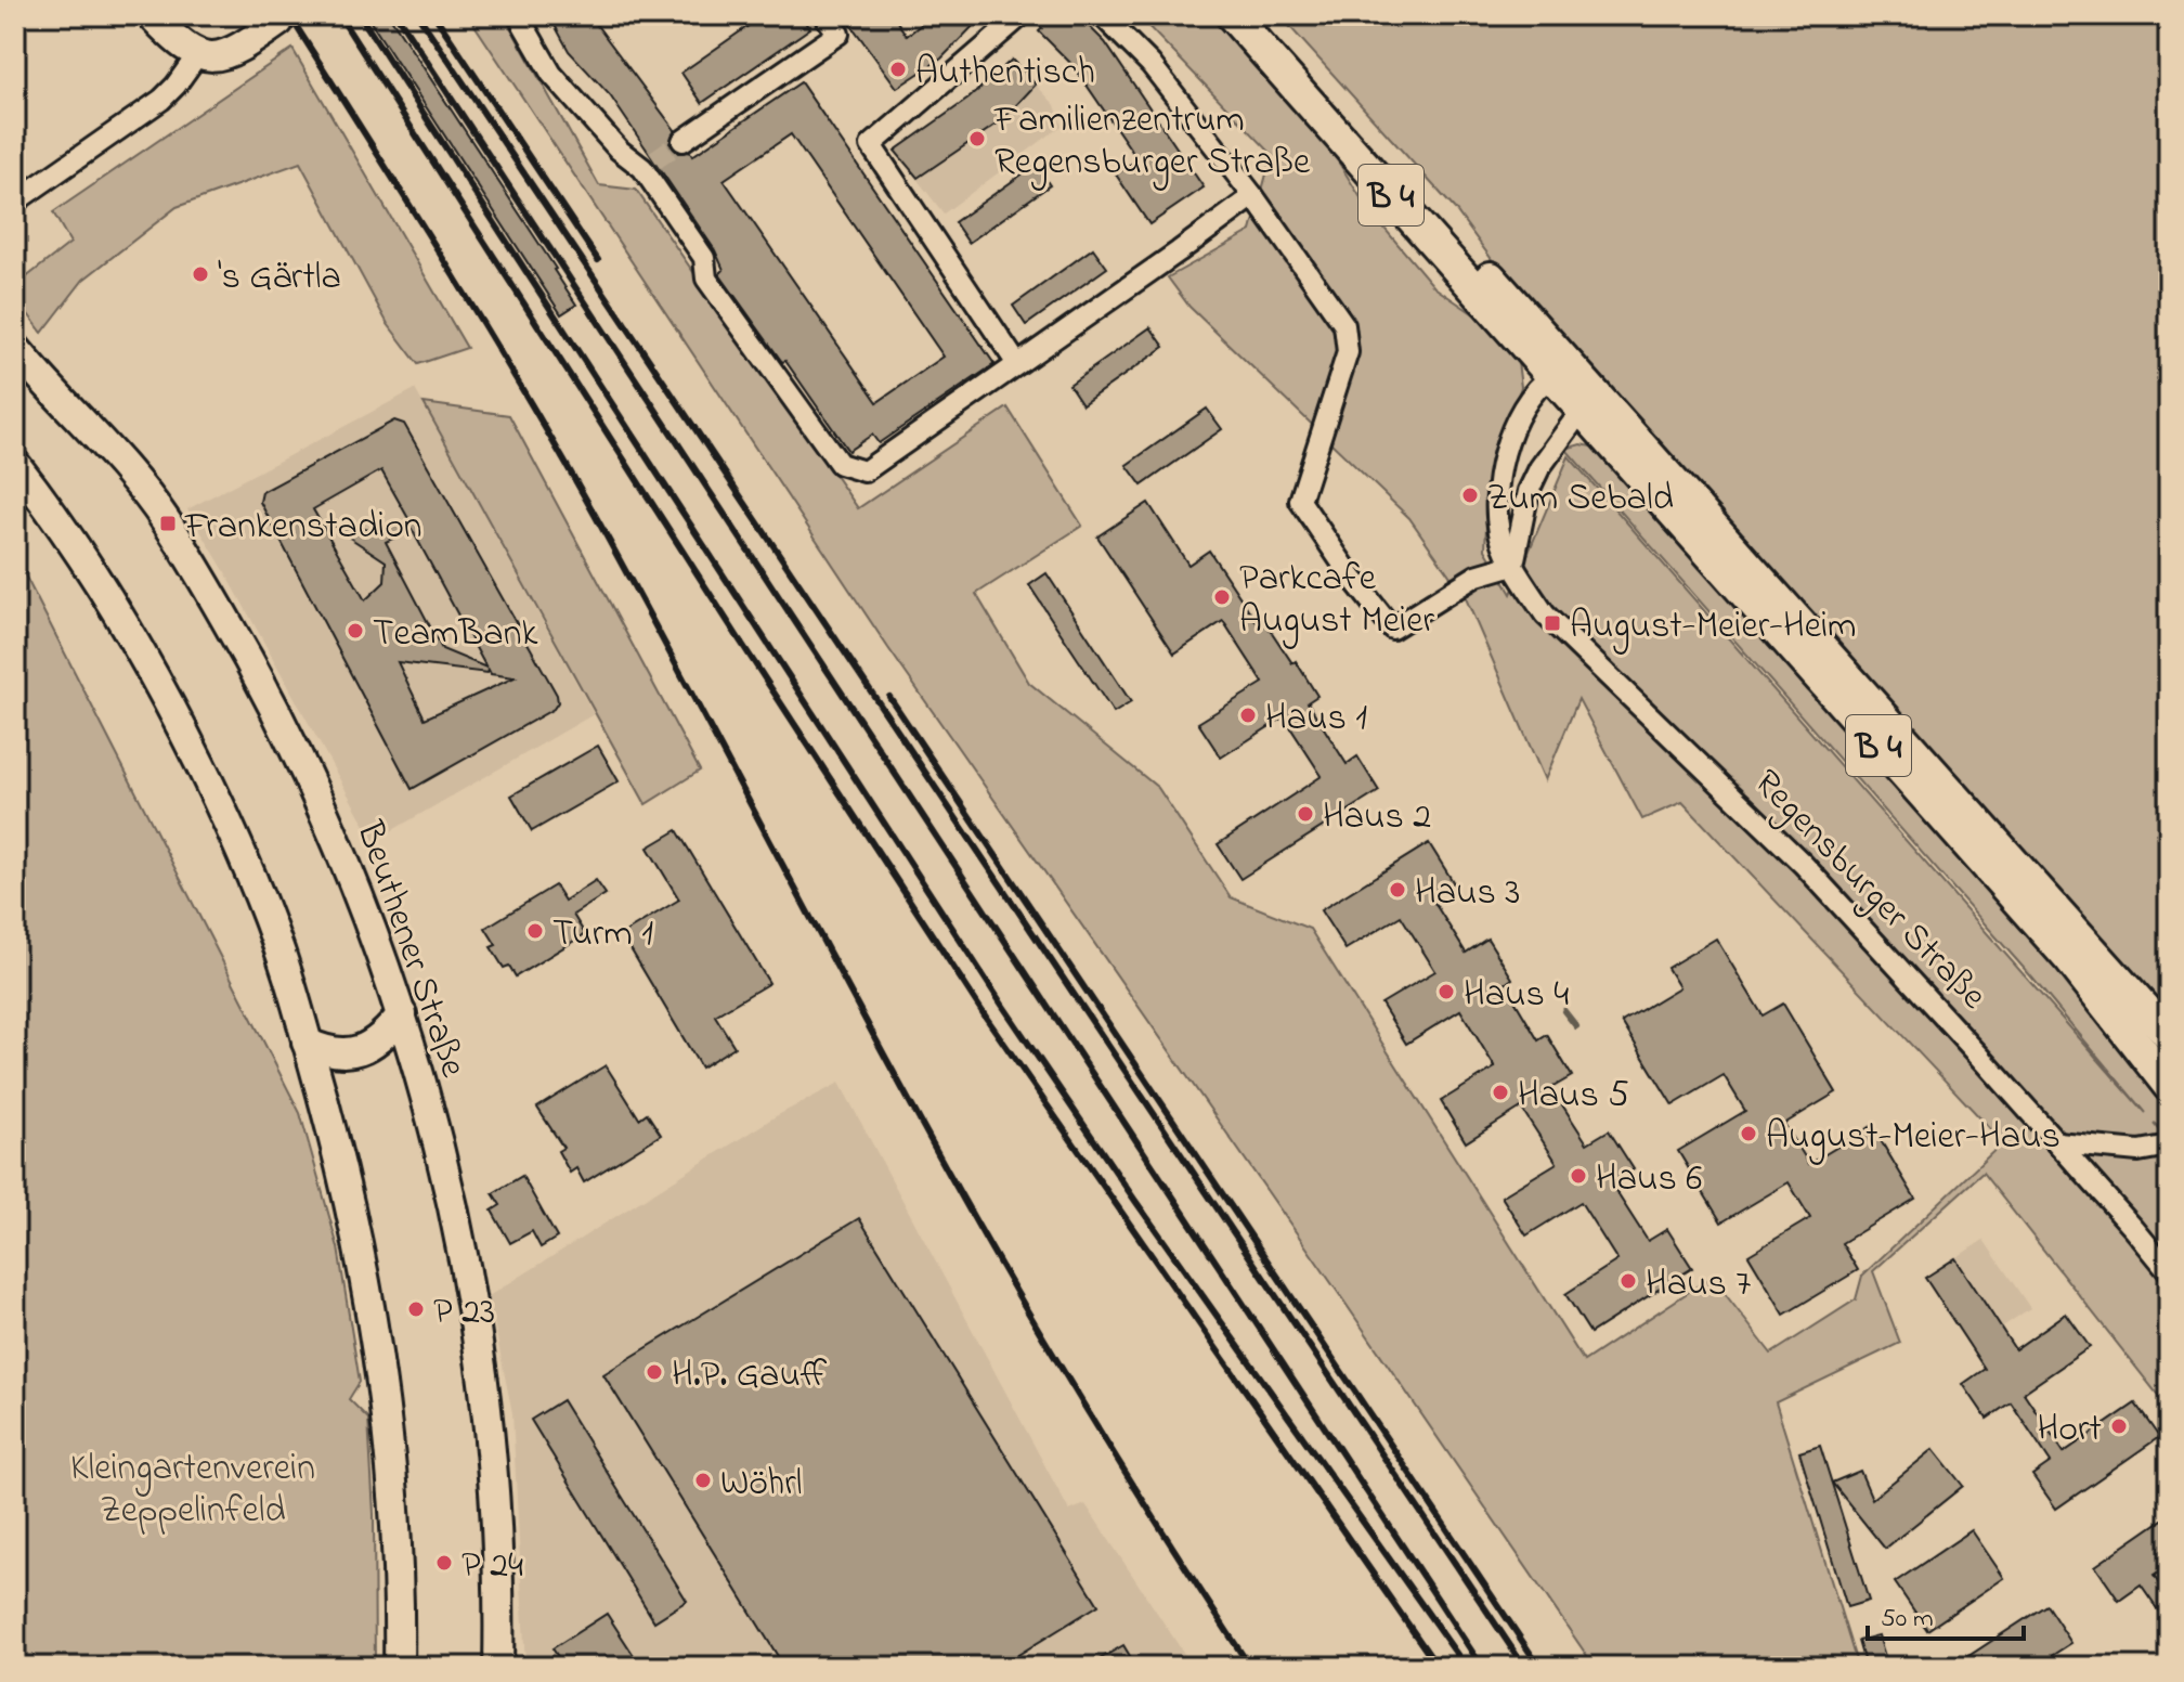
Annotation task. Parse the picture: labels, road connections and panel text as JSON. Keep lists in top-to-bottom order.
{
  "streets": {
    "main road": ["B 4", "Beuthener Straße"],
    "street": ["Regensburger Straße"]
  },
  "crossings": [
    ["B 4", "Regensburger Straße"]
  ],
  "parks": ["Kleingartenverein Zeppelinfeld"],
  "places": {
    "other": [
      "Authentisch",
      "Familienzentrum Regensburger Straße",
      "'s Gärtla",
      "Zum Sebald",
      "Parkcafe August Meier",
      "TeamBank",
      "Haus 1",
      "Haus 2",
      "Haus 3",
      "Turm 1",
      "Haus 4",
      "Haus 5",
      "August-Meier-Haus",
      "Haus 6",
      "Haus 7",
      "P 23",
      "H.P. Gauff",
      "Hort",
      "Wöhrl",
      "P 24"
    ],
    "transit": ["Frankenstadion", "August-Meier-Heim"]
  },
  "scale_bar": "50 m"
}
